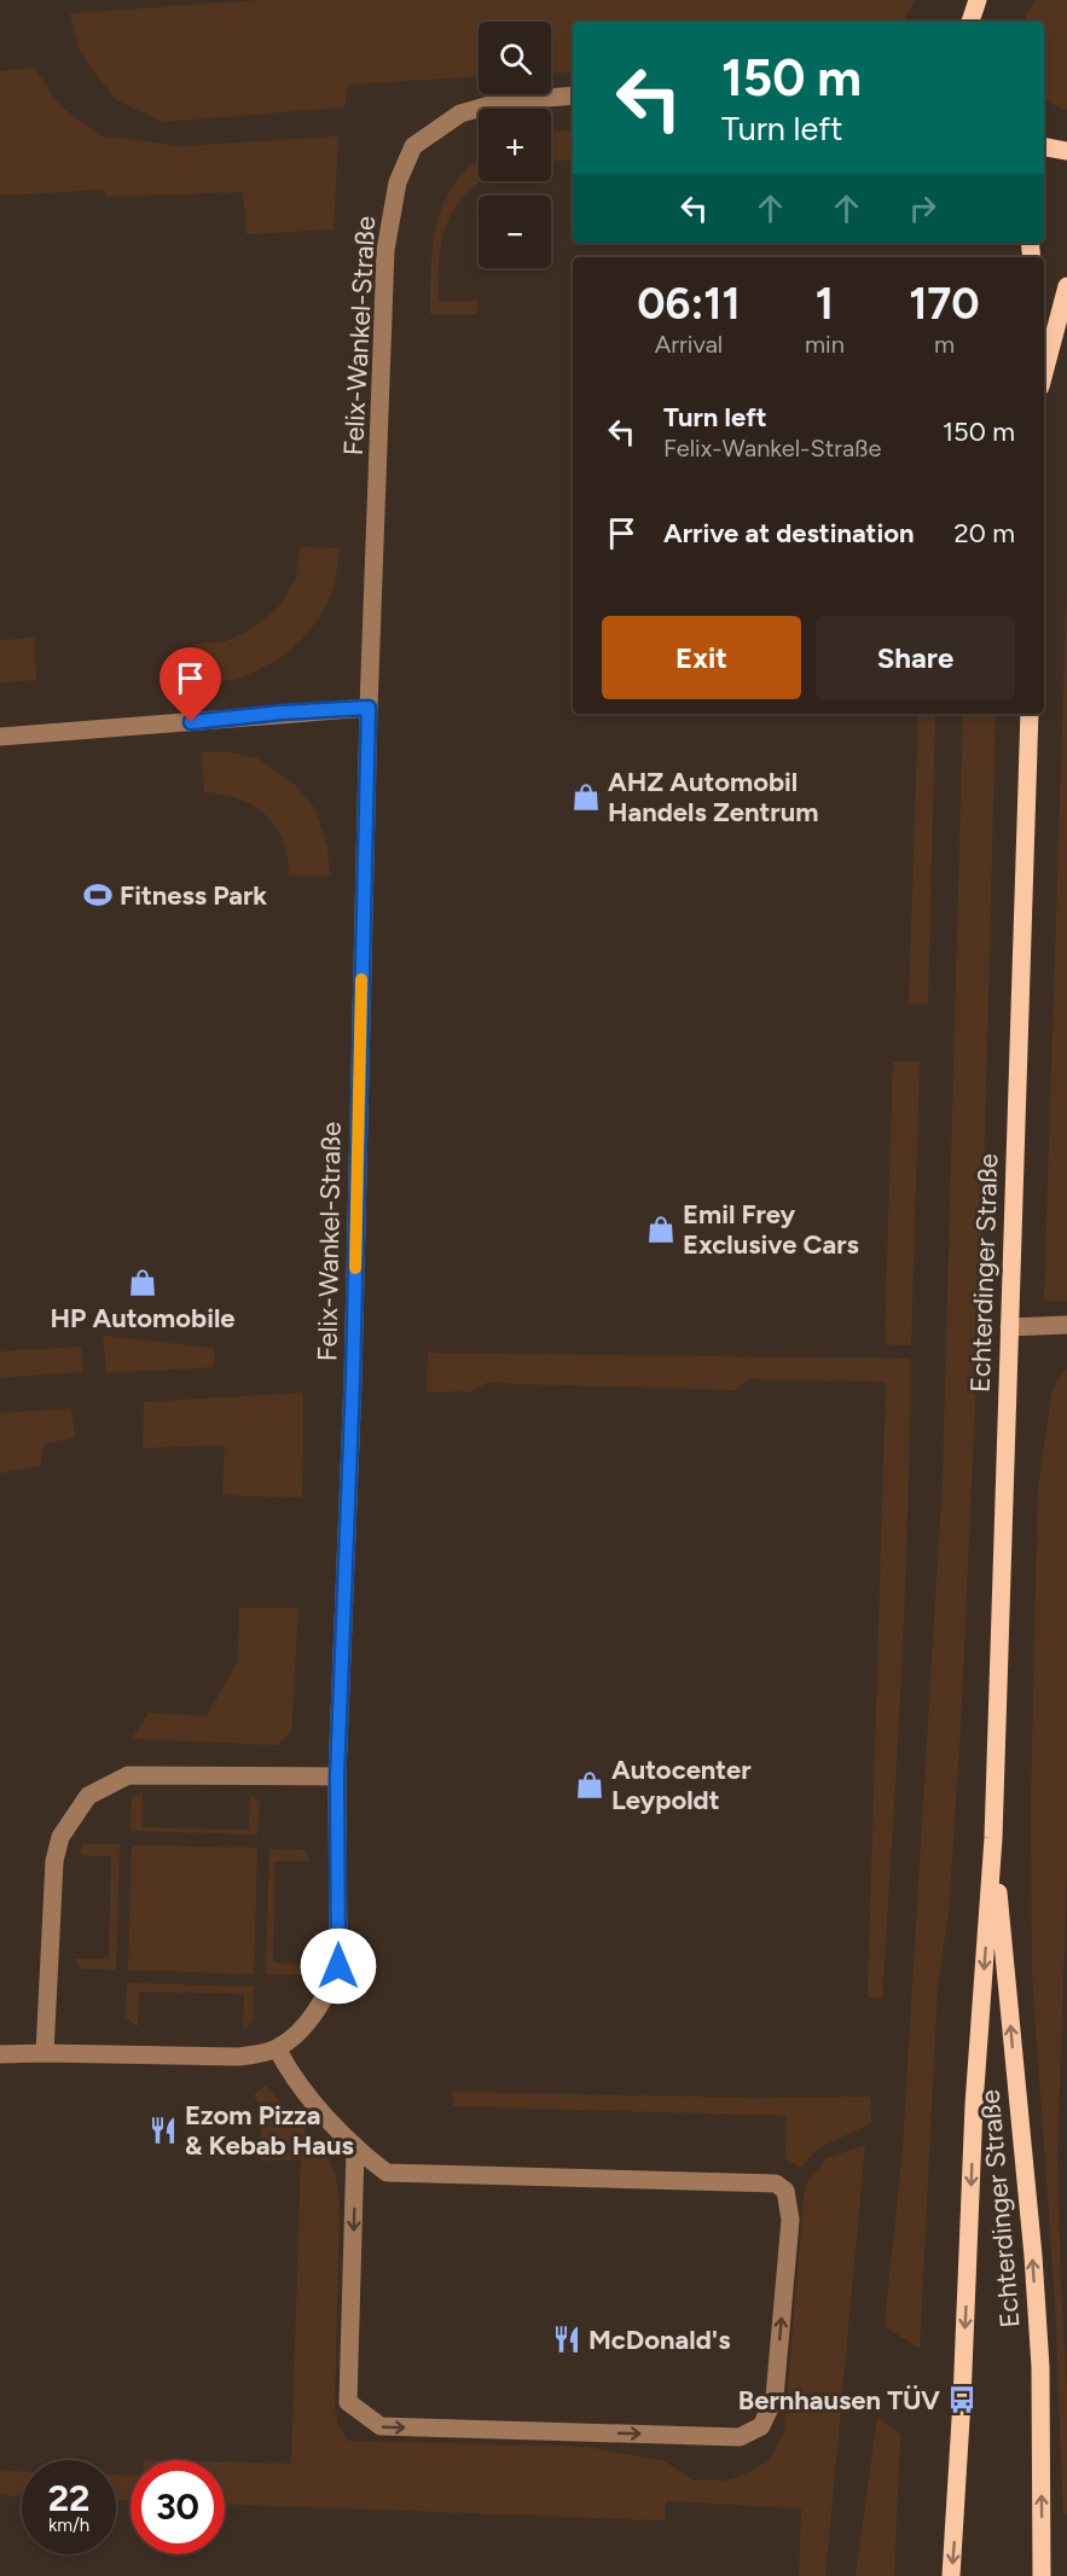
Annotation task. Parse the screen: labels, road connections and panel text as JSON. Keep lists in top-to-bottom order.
{
  "streets": {
    "main road": ["Echterdinger Straße"],
    "street": ["Felix-Wankel-Straße"]
  },
  "places": {
    "shop": [
      "AHZ Automobil Handels Zentrum",
      "Emil Frey Exclusive Cars",
      "HP Automobile",
      "Autocenter Leypoldt"
    ],
    "sports": ["Fitness Park"],
    "restaurant": ["Ezom Pizza & Kebab Haus", "McDonald's"],
    "bus stop": ["Bernhausen TÜV"]
  },
  "page": {
    "map_buttons": ["+", "−"],
    "turn": ["150 m", "Turn left"],
    "eta": [
      "06:11",
      "Arrival",
      "1",
      "min",
      "170",
      "m"
    ],
    "list": [
      {
        "name": "Turn left",
        "note": "Felix-Wankel-Straße",
        "value": "150 m"
      },
      {
        "name": "Arrive at destination",
        "value": "20 m"
      }
    ],
    "buttons": ["Exit", "Share"],
    "speed": "22 km/h",
    "limit": "30"
  }
}
